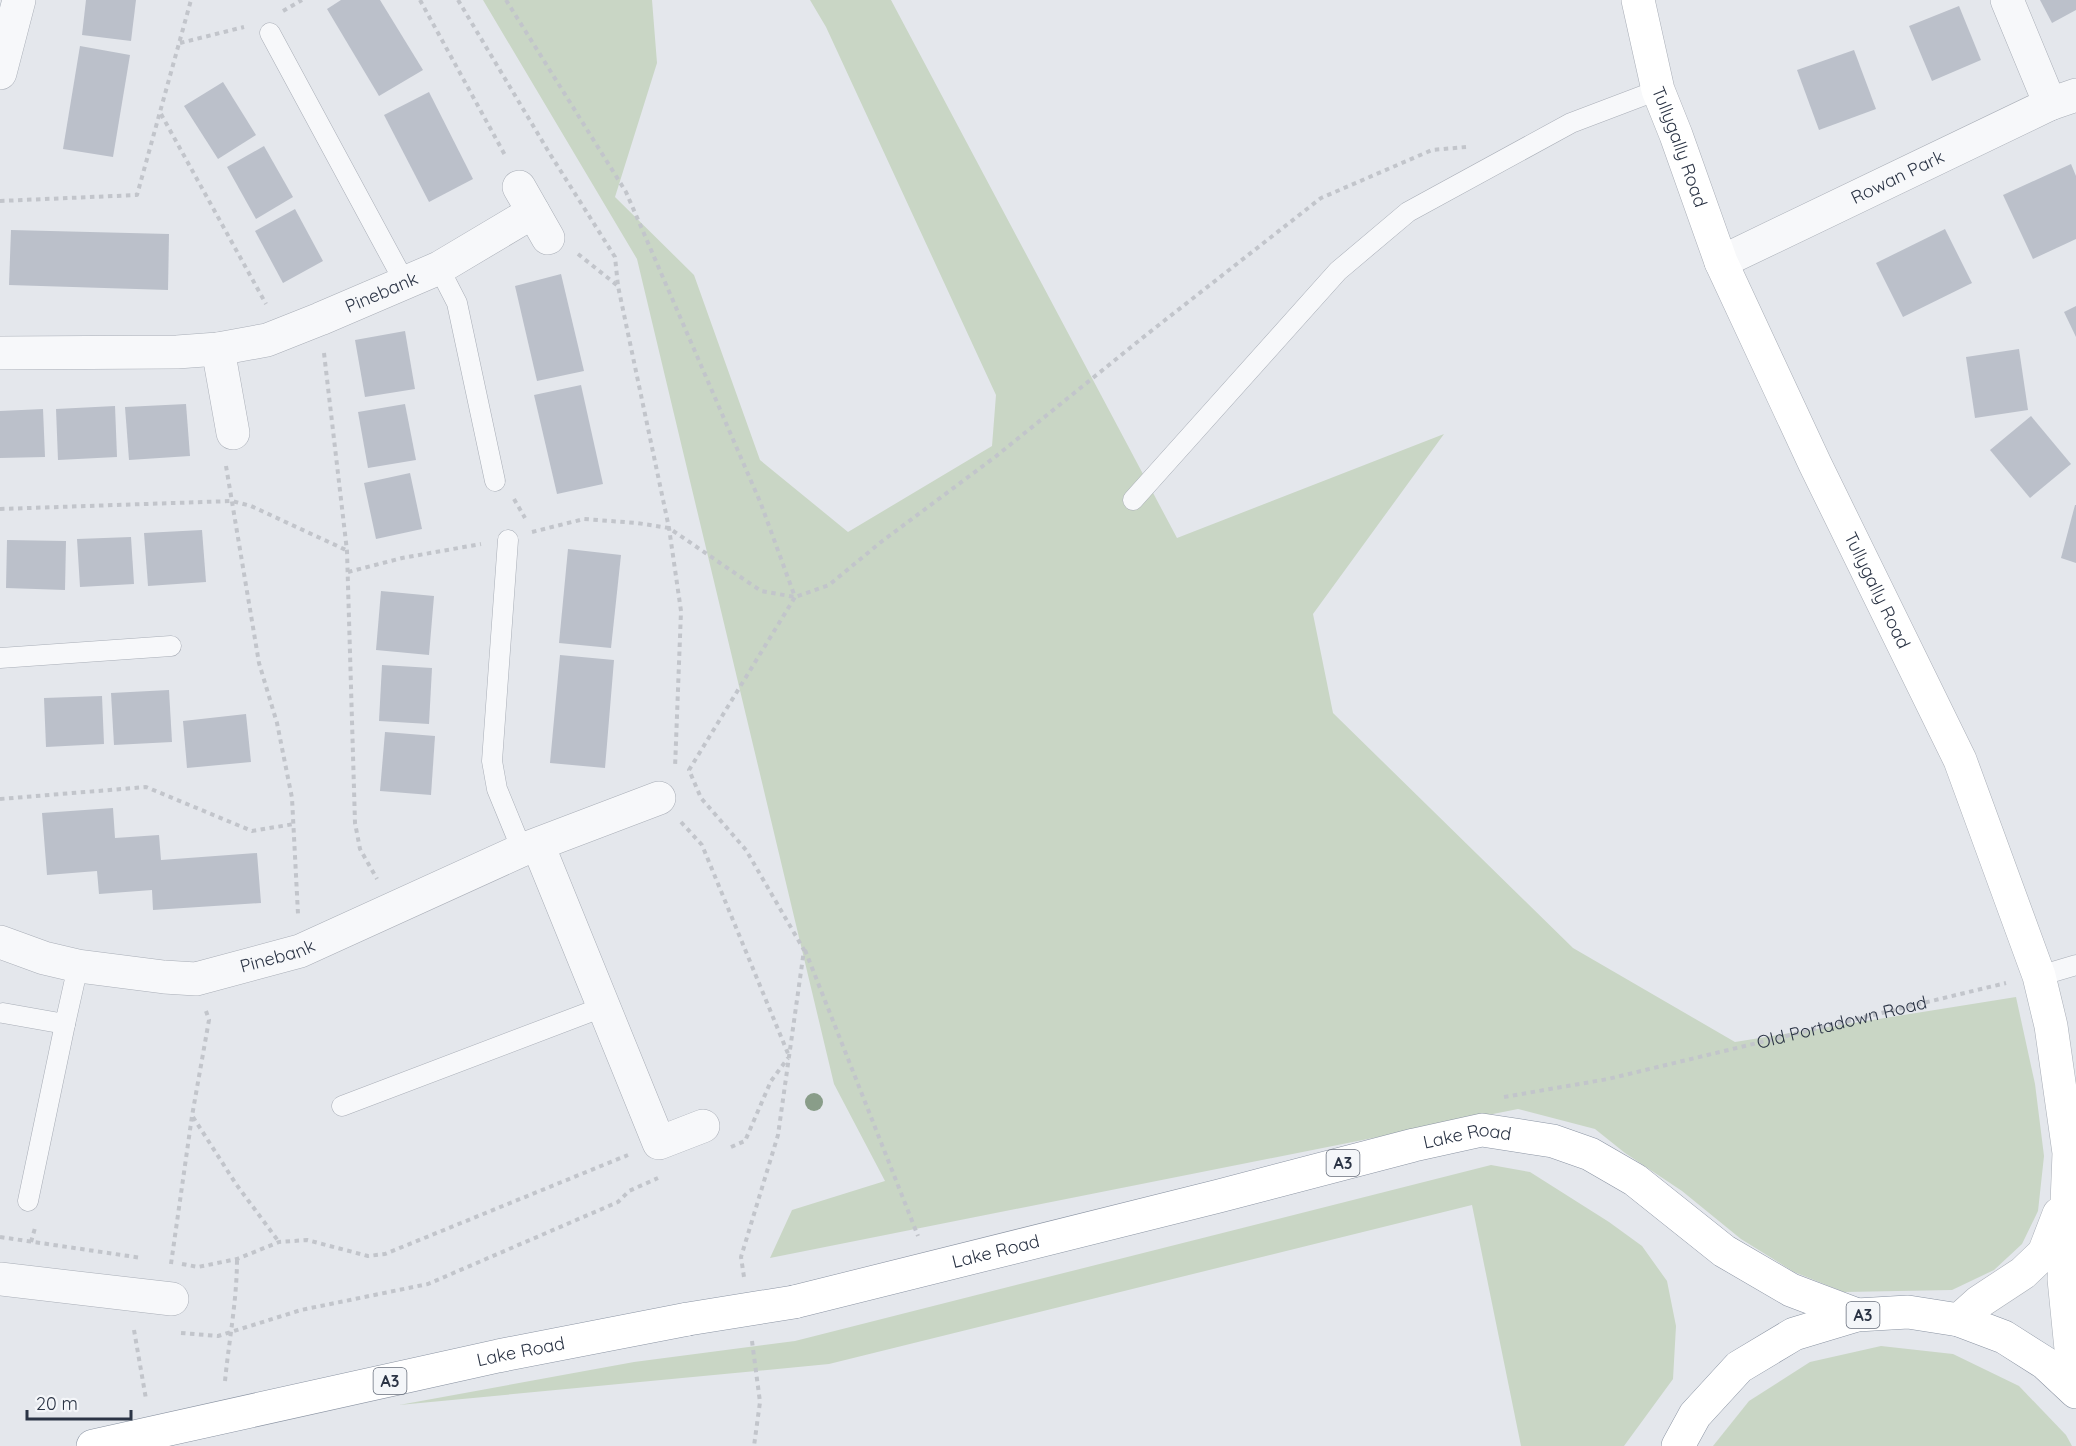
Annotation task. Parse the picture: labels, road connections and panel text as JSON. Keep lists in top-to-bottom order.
{
  "streets": {
    "main road": ["Tullygally Road", "Lake Road", "A3"],
    "street": ["Rowan Park", "Pinebank"],
    "path": ["Old Portadown Road"]
  },
  "crossings": [
    ["Tullygally Road", "Rowan Park"],
    ["Tullygally Road", "Old Portadown Road"],
    ["Tullygally Road", "A3"],
    ["Old Portadown Road", "Lake Road"],
    ["Lake Road", "A3"]
  ],
  "scale_bar": "20 m"
}
